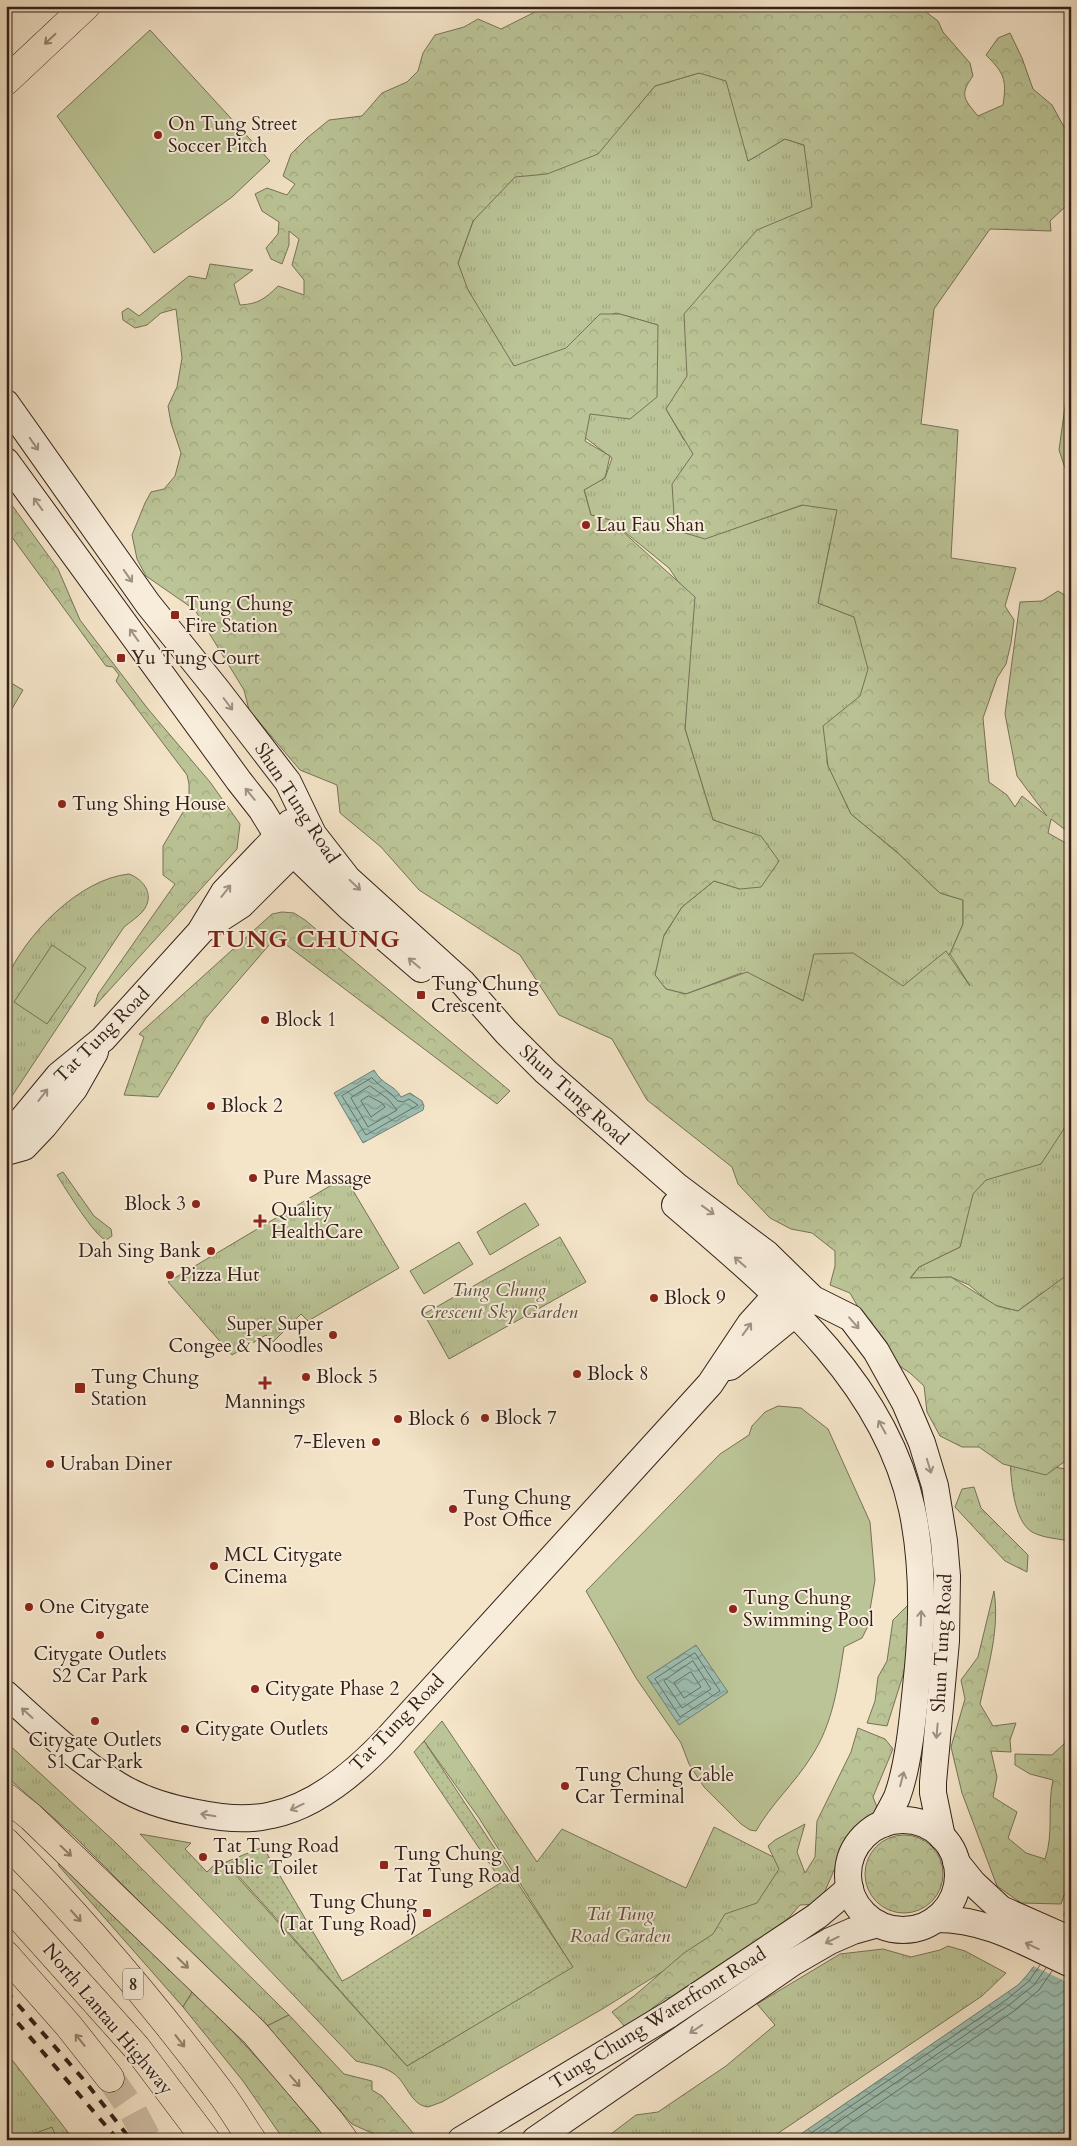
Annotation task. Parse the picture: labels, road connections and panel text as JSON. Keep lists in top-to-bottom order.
{
  "streets": {
    "main road": [
      "Shun Tung Road",
      "Tat Tung Road",
      "8",
      "Tung Chung Waterfront Road",
      "North Lantau Highway"
    ]
  },
  "crossings": [
    ["Shun Tung Road", "Tat Tung Road"],
    ["Shun Tung Road", "Tung Chung Waterfront Road"]
  ],
  "districts": ["TUNG CHUNG"],
  "parks": ["Tung Chung Crescent Sky Garden", "Tat Tung Road Garden"],
  "places": {
    "other": [
      "On Tung Street Soccer Pitch",
      "Lau Fau Shan",
      "Tung Shing House",
      "Block 1",
      "Block 2",
      "Pure Massage",
      "Block 3",
      "Dah Sing Bank",
      "Pizza Hut",
      "Block 9",
      "Super Super Congee & Noodles",
      "Block 8",
      "Block 5",
      "Block 7",
      "Block 6",
      "7-Eleven",
      "Uraban Diner",
      "Tung Chung Post Office",
      "MCL Citygate Cinema",
      "One Citygate",
      "Tung Chung Swimming Pool",
      "Citygate Outlets S2 Car Park",
      "Citygate Phase 2",
      "Citygate Outlets S1 Car Park",
      "Citygate Outlets",
      "Tung Chung Cable Car Terminal",
      "Tat Tung Road Public Toilet"
    ],
    "transit": [
      "Tung Chung Fire Station",
      "Yu Tung Court",
      "Tung Chung Crescent",
      "Tung Chung Station",
      "Tung Chung Tat Tung Road",
      "Tung Chung (Tat Tung Road)"
    ],
    "health": ["Quality HealthCare", "Mannings"]
  }
}
